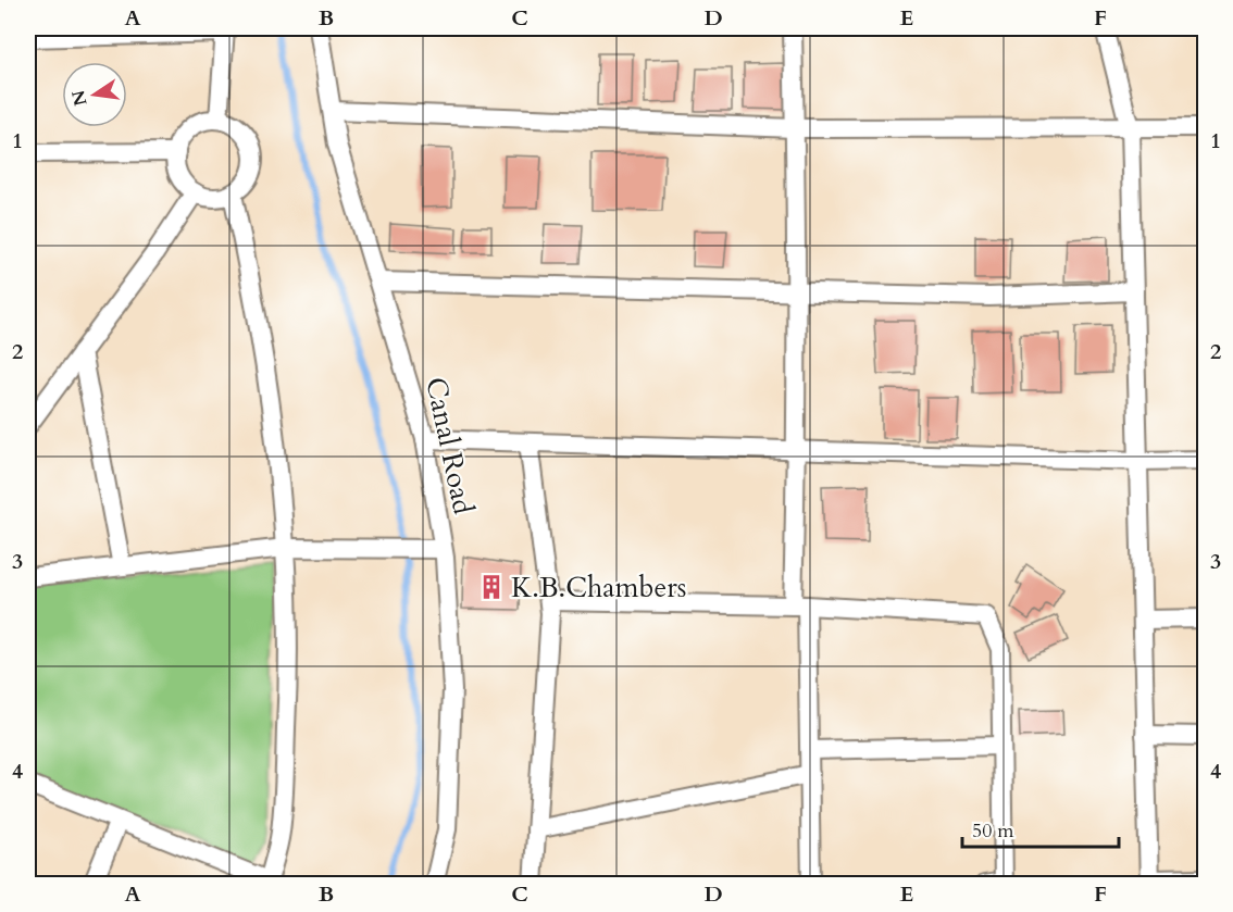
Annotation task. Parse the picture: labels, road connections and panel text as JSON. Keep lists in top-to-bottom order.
{
  "streets": {
    "street": ["Canal Road"]
  },
  "places": {
    "building": ["K.B.Chambers"]
  },
  "scale_bar": "50 m",
  "north": "left",
  "grid": {
    "columns": [
      "A",
      "B",
      "C",
      "D",
      "E",
      "F"
    ],
    "rows": [
      "1",
      "2",
      "3",
      "4"
    ]
  }
}
